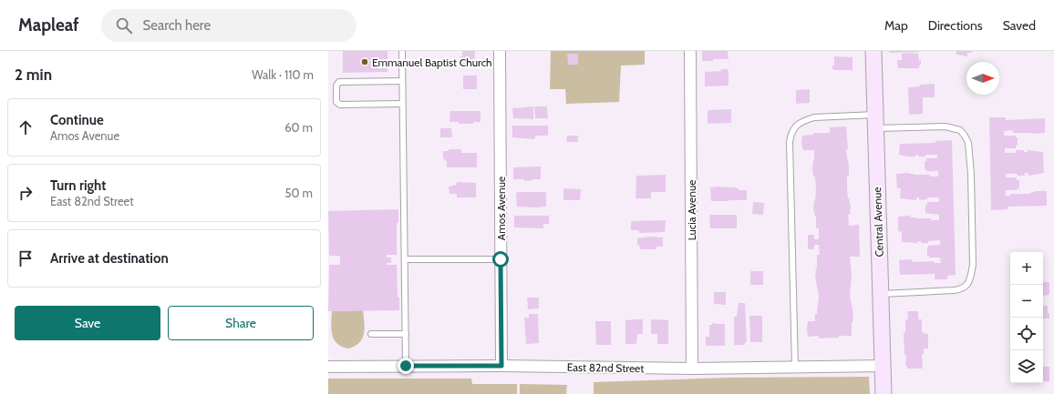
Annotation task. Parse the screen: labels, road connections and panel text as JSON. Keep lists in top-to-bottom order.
{
  "streets": {
    "street": [
      "Amos Avenue",
      "Lucia Avenue",
      "Central Avenue",
      "East 82nd Street"
    ]
  },
  "crossings": [
    ["Amos Avenue", "East 82nd Street"],
    ["Lucia Avenue", "East 82nd Street"],
    ["Central Avenue", "East 82nd Street"]
  ],
  "places": ["Emmanuel Baptist Church"],
  "north": "right",
  "page": {
    "header": "Mapleaf",
    "search": "Search here",
    "nav": ["Map", "Directions", "Saved"],
    "heading": ["2 min", "Walk · 110 m"],
    "list": [
      ["Continue", "Amos Avenue", "60 m"],
      ["Turn right", "East 82nd Street", "50 m"],
      "Arrive at destination"
    ],
    "map_buttons": ["+", "−"],
    "buttons": ["Save", "Share"]
  }
}
